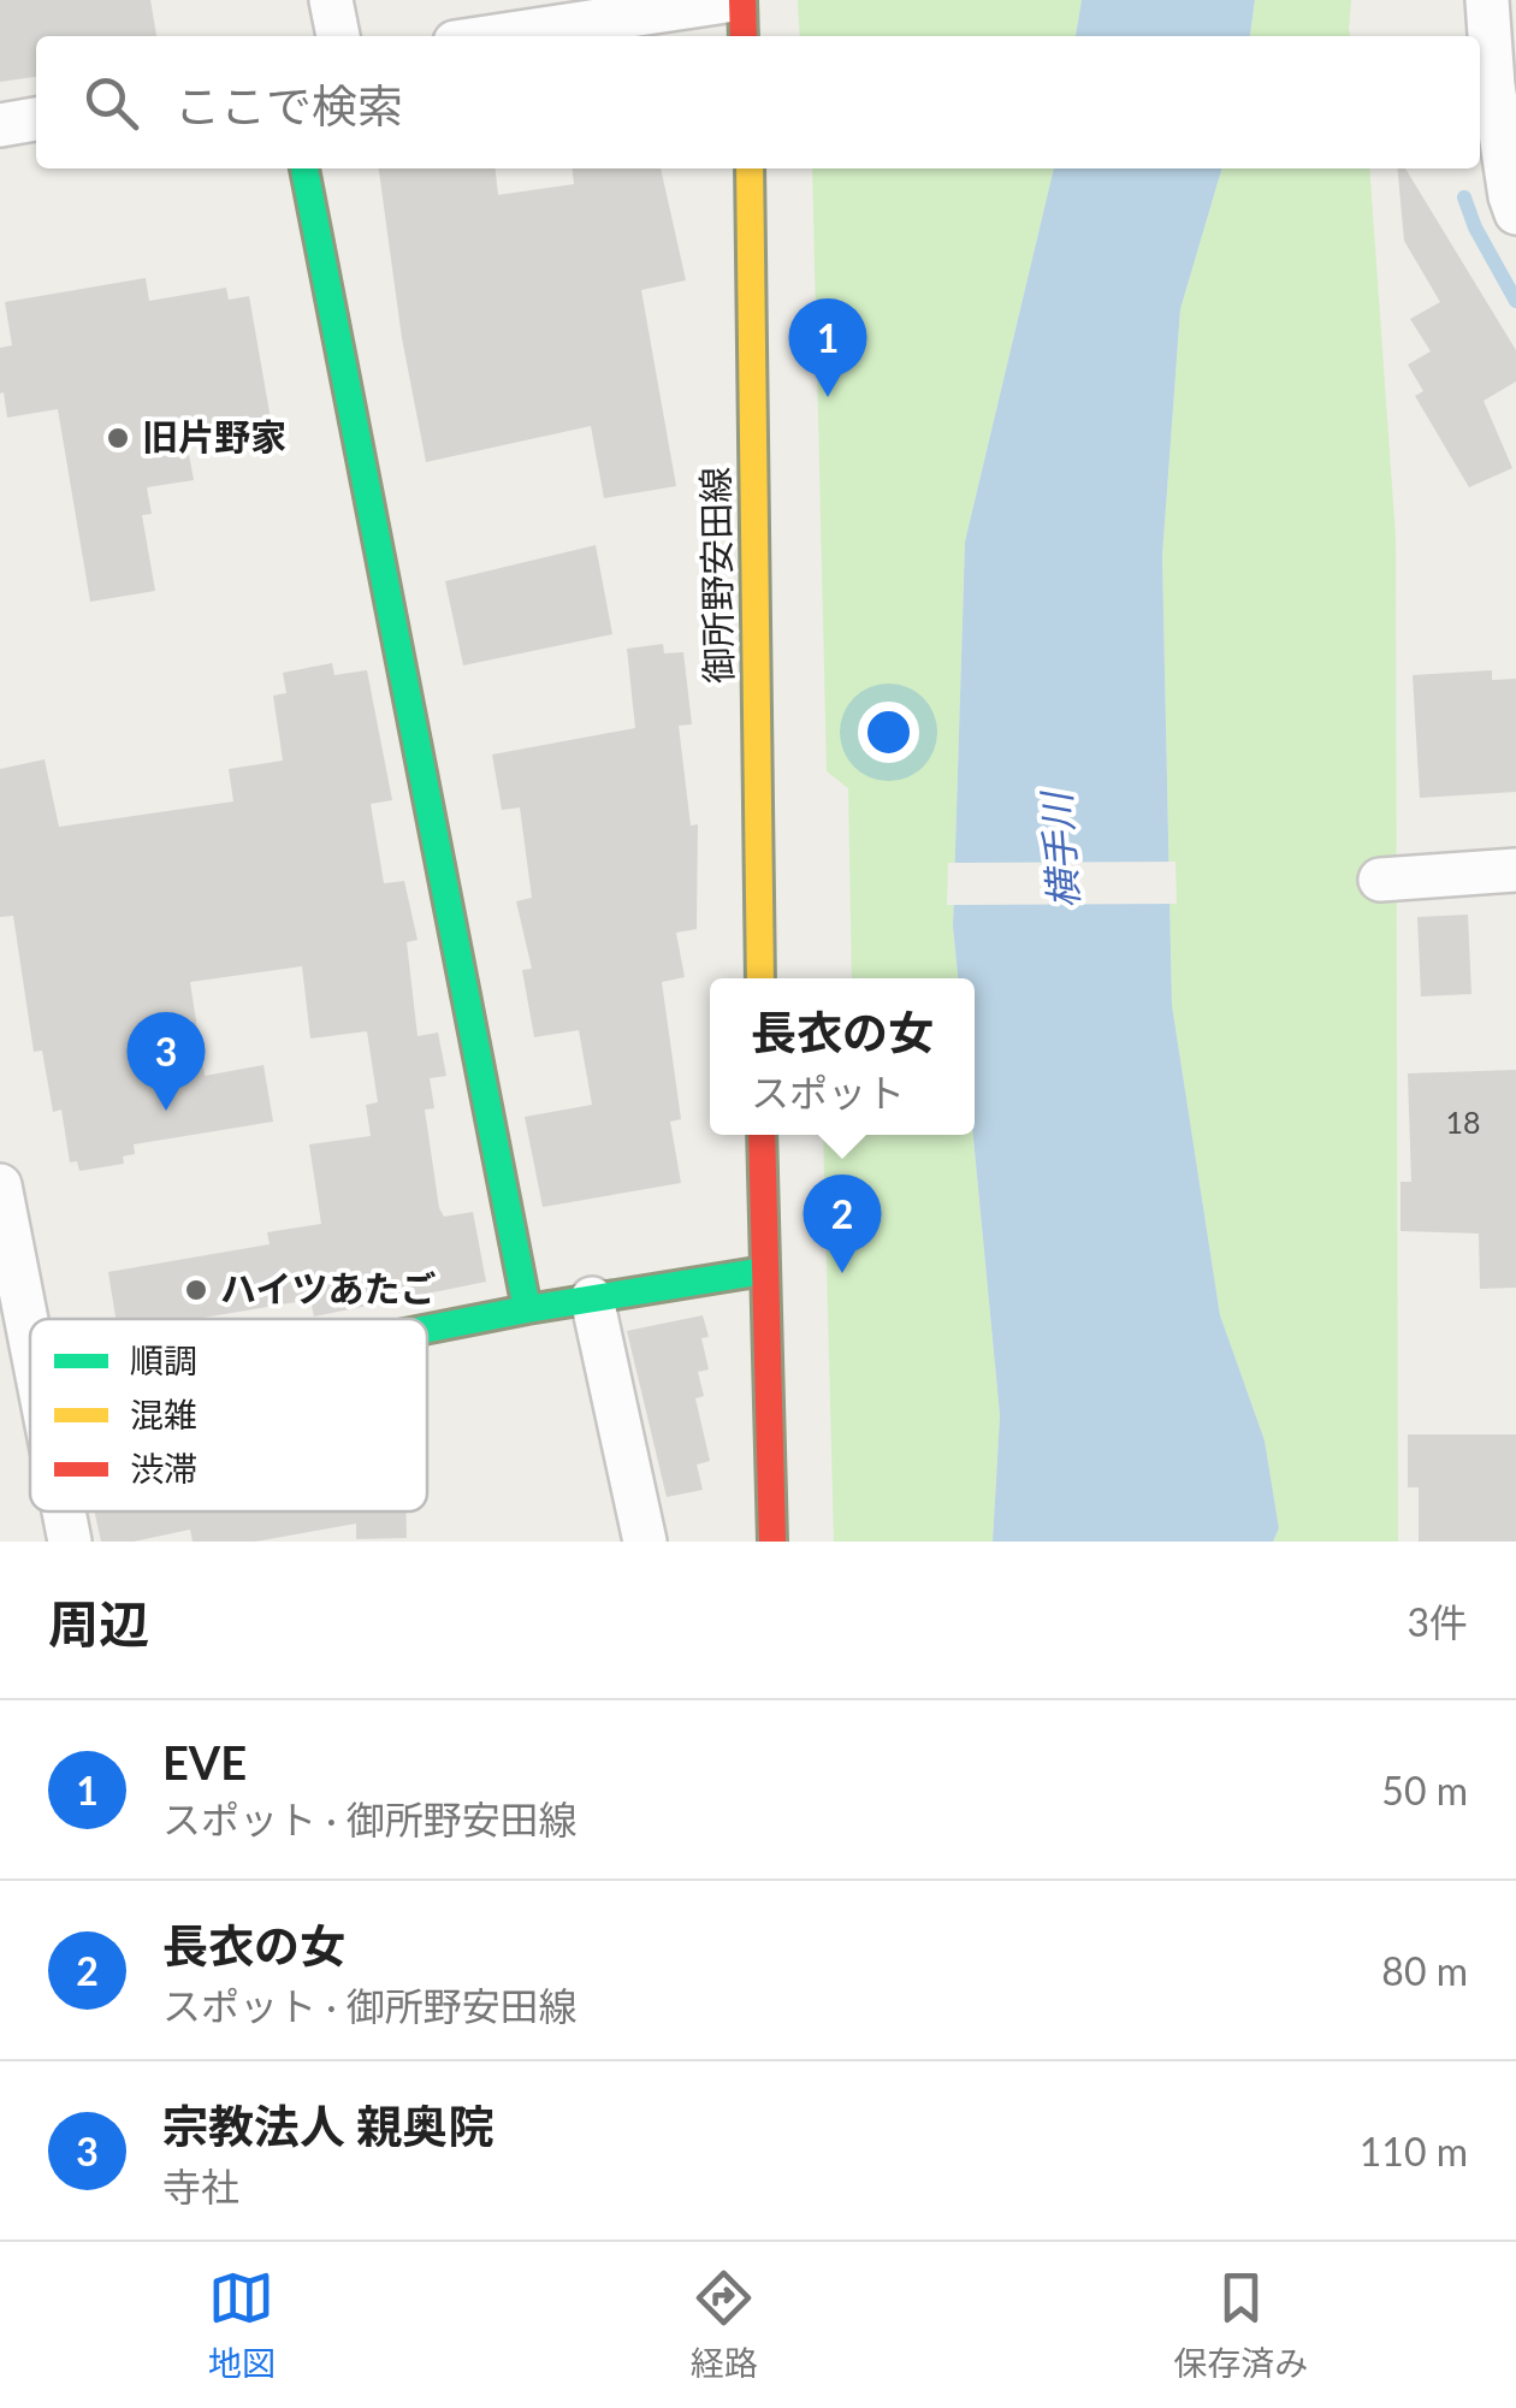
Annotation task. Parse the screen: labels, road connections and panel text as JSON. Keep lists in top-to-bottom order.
{
  "streets": {
    "street": ["御所野安田線"]
  },
  "water": ["横手川"],
  "places": ["旧片野家", "ハイツあたご"],
  "house_numbers": ["18"],
  "legend": ["順調", "混雑", "渋滞"],
  "page": {
    "search": "ここで検索",
    "pins": ["1", "3", "2"],
    "popup": ["長衣の女", "スポット"],
    "heading": ["周辺", "3件"],
    "list": [
      {
        "mark": "1",
        "name": "EVE",
        "note": "スポット · 御所野安田線",
        "value": "50 m"
      },
      {
        "mark": "2",
        "name": "長衣の女",
        "note": "スポット · 御所野安田線",
        "value": "80 m"
      },
      {
        "mark": "3",
        "name": "宗教法人 親奥院",
        "note": "寺社",
        "value": "110 m"
      }
    ],
    "nav": ["地図", "経路", "保存済み"]
  }
}
